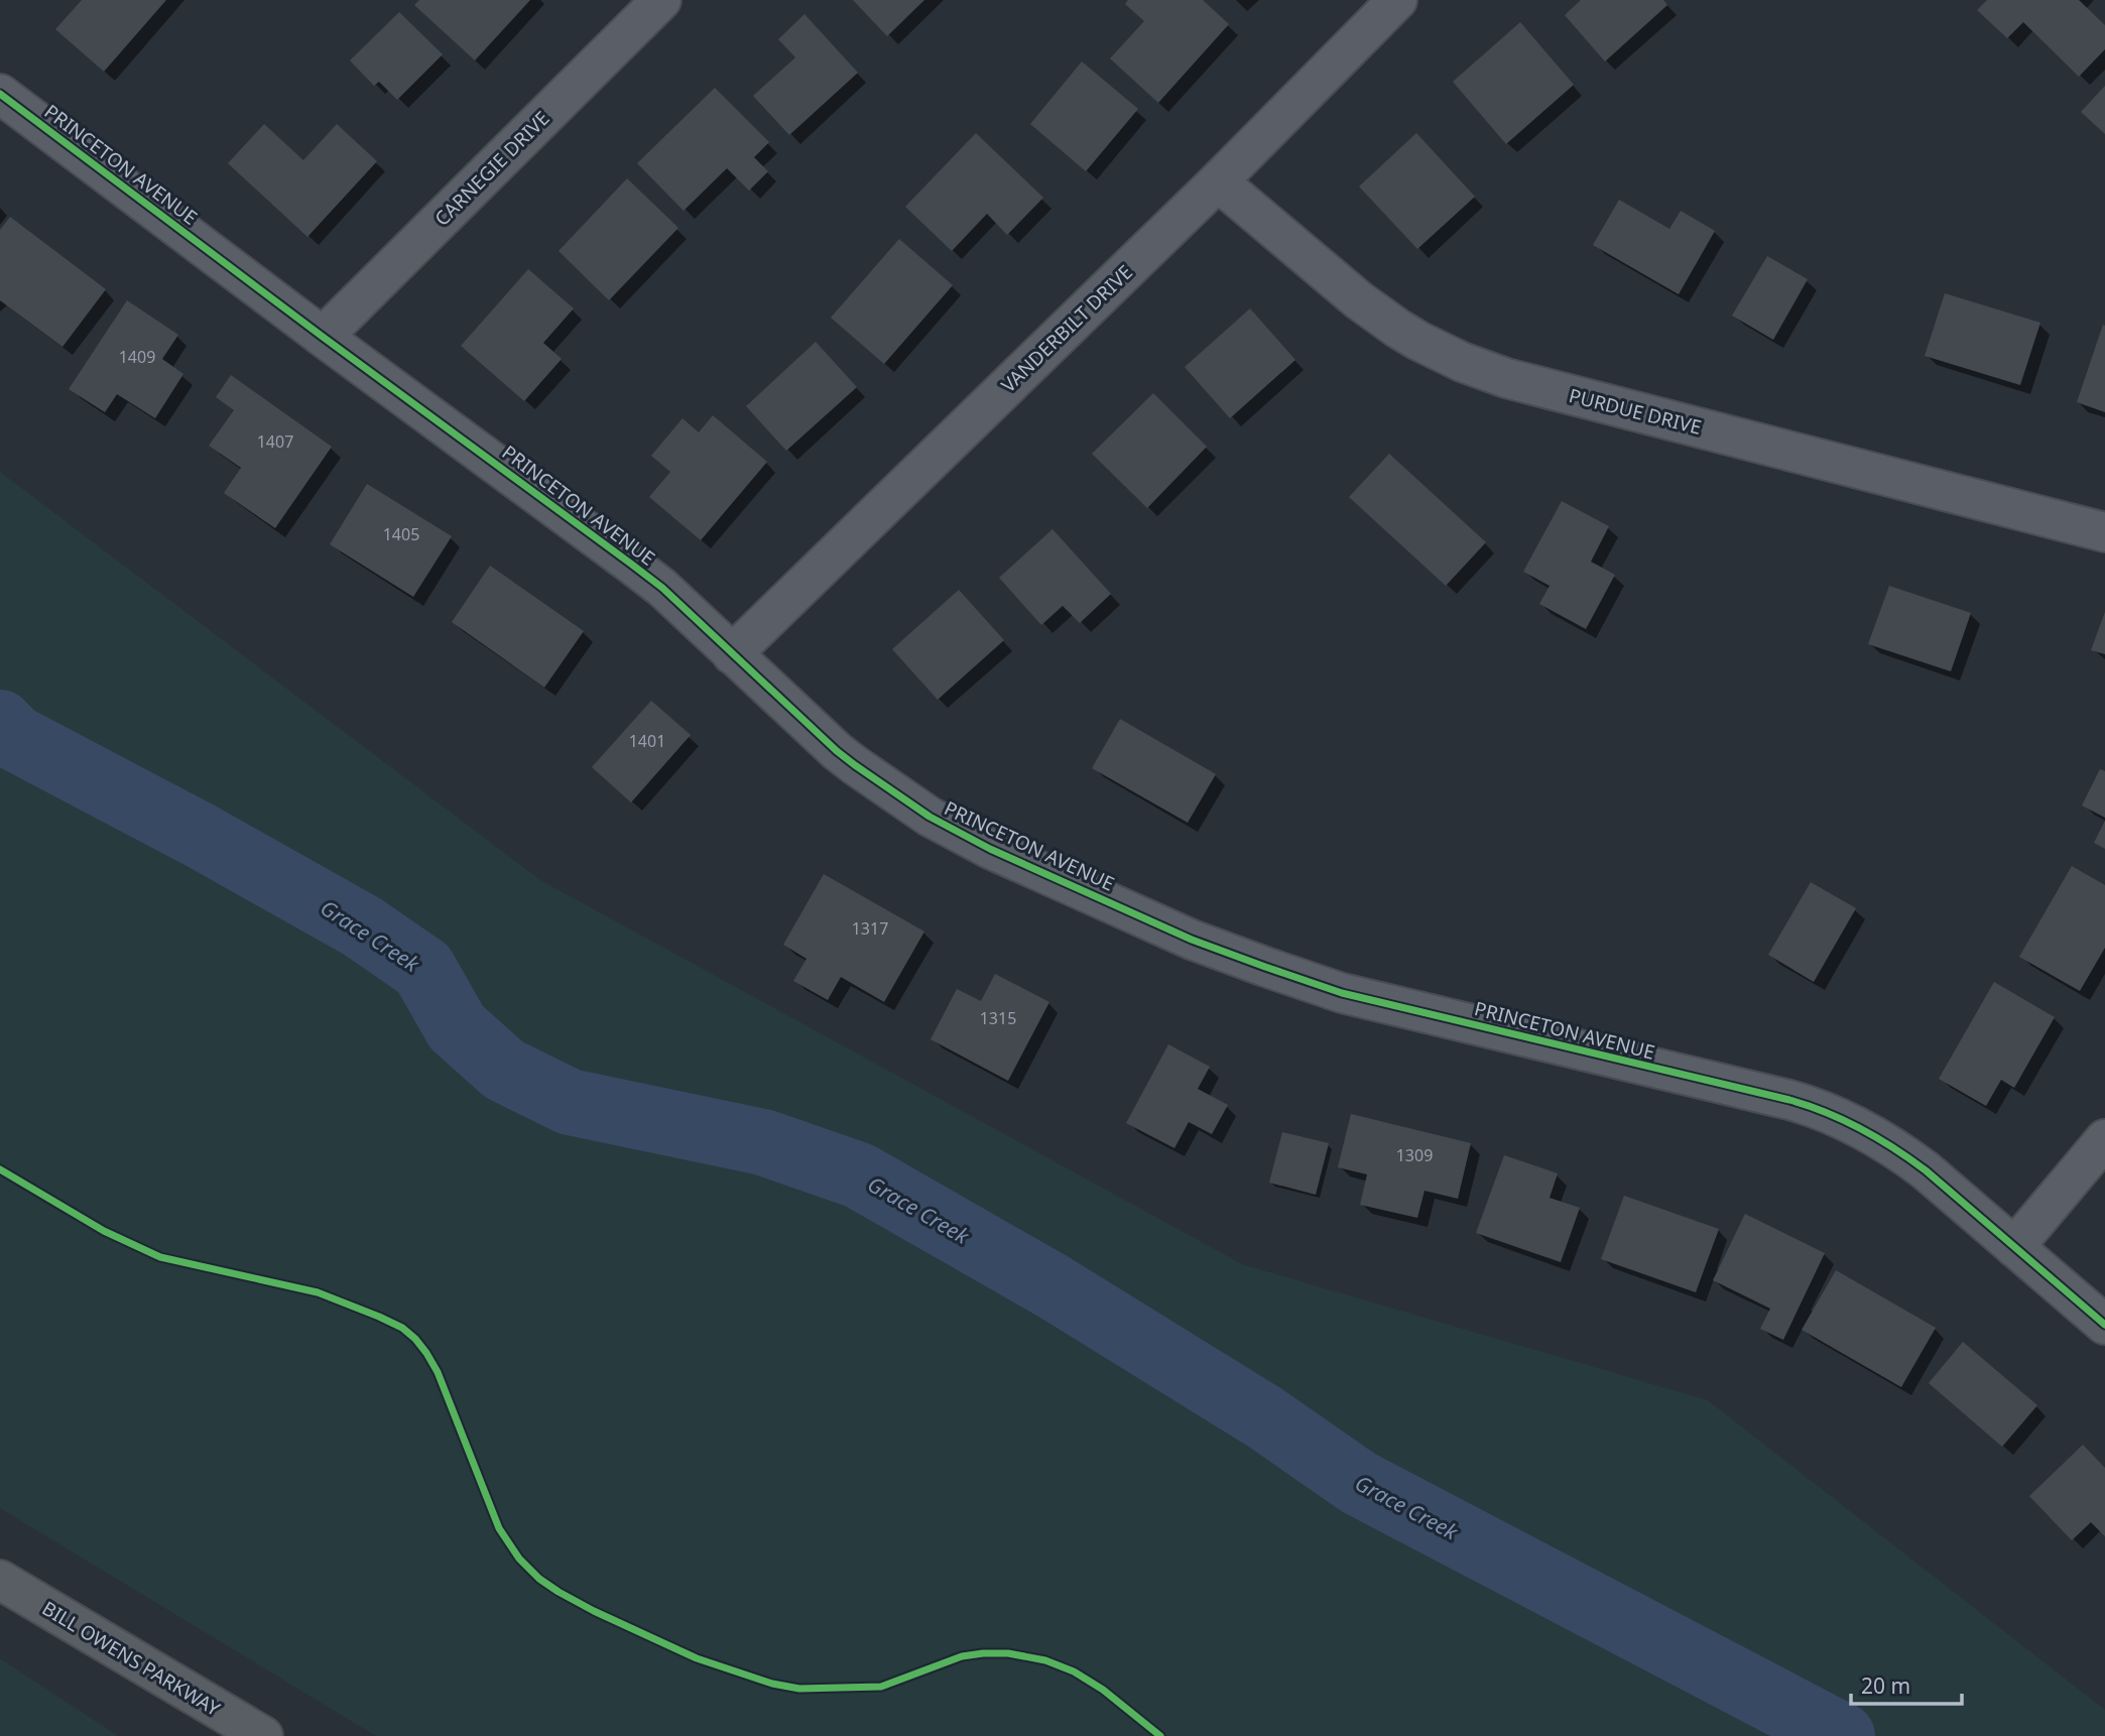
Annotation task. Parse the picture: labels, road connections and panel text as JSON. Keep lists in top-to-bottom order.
{
  "streets": {
    "main road": ["BILL OWENS PARKWAY"],
    "street": [
      "PRINCETON AVENUE",
      "CARNEGIE DRIVE",
      "VANDERBILT DRIVE",
      "PURDUE DRIVE"
    ]
  },
  "crossings": [
    ["PRINCETON AVENUE", "CARNEGIE DRIVE"],
    ["PRINCETON AVENUE", "VANDERBILT DRIVE"],
    ["VANDERBILT DRIVE", "PURDUE DRIVE"]
  ],
  "water": ["Grace Creek"],
  "house_numbers": [
    "1409",
    "1407",
    "1405",
    "1401",
    "1317",
    "1315",
    "1309"
  ],
  "scale_bar": "20 m"
}
